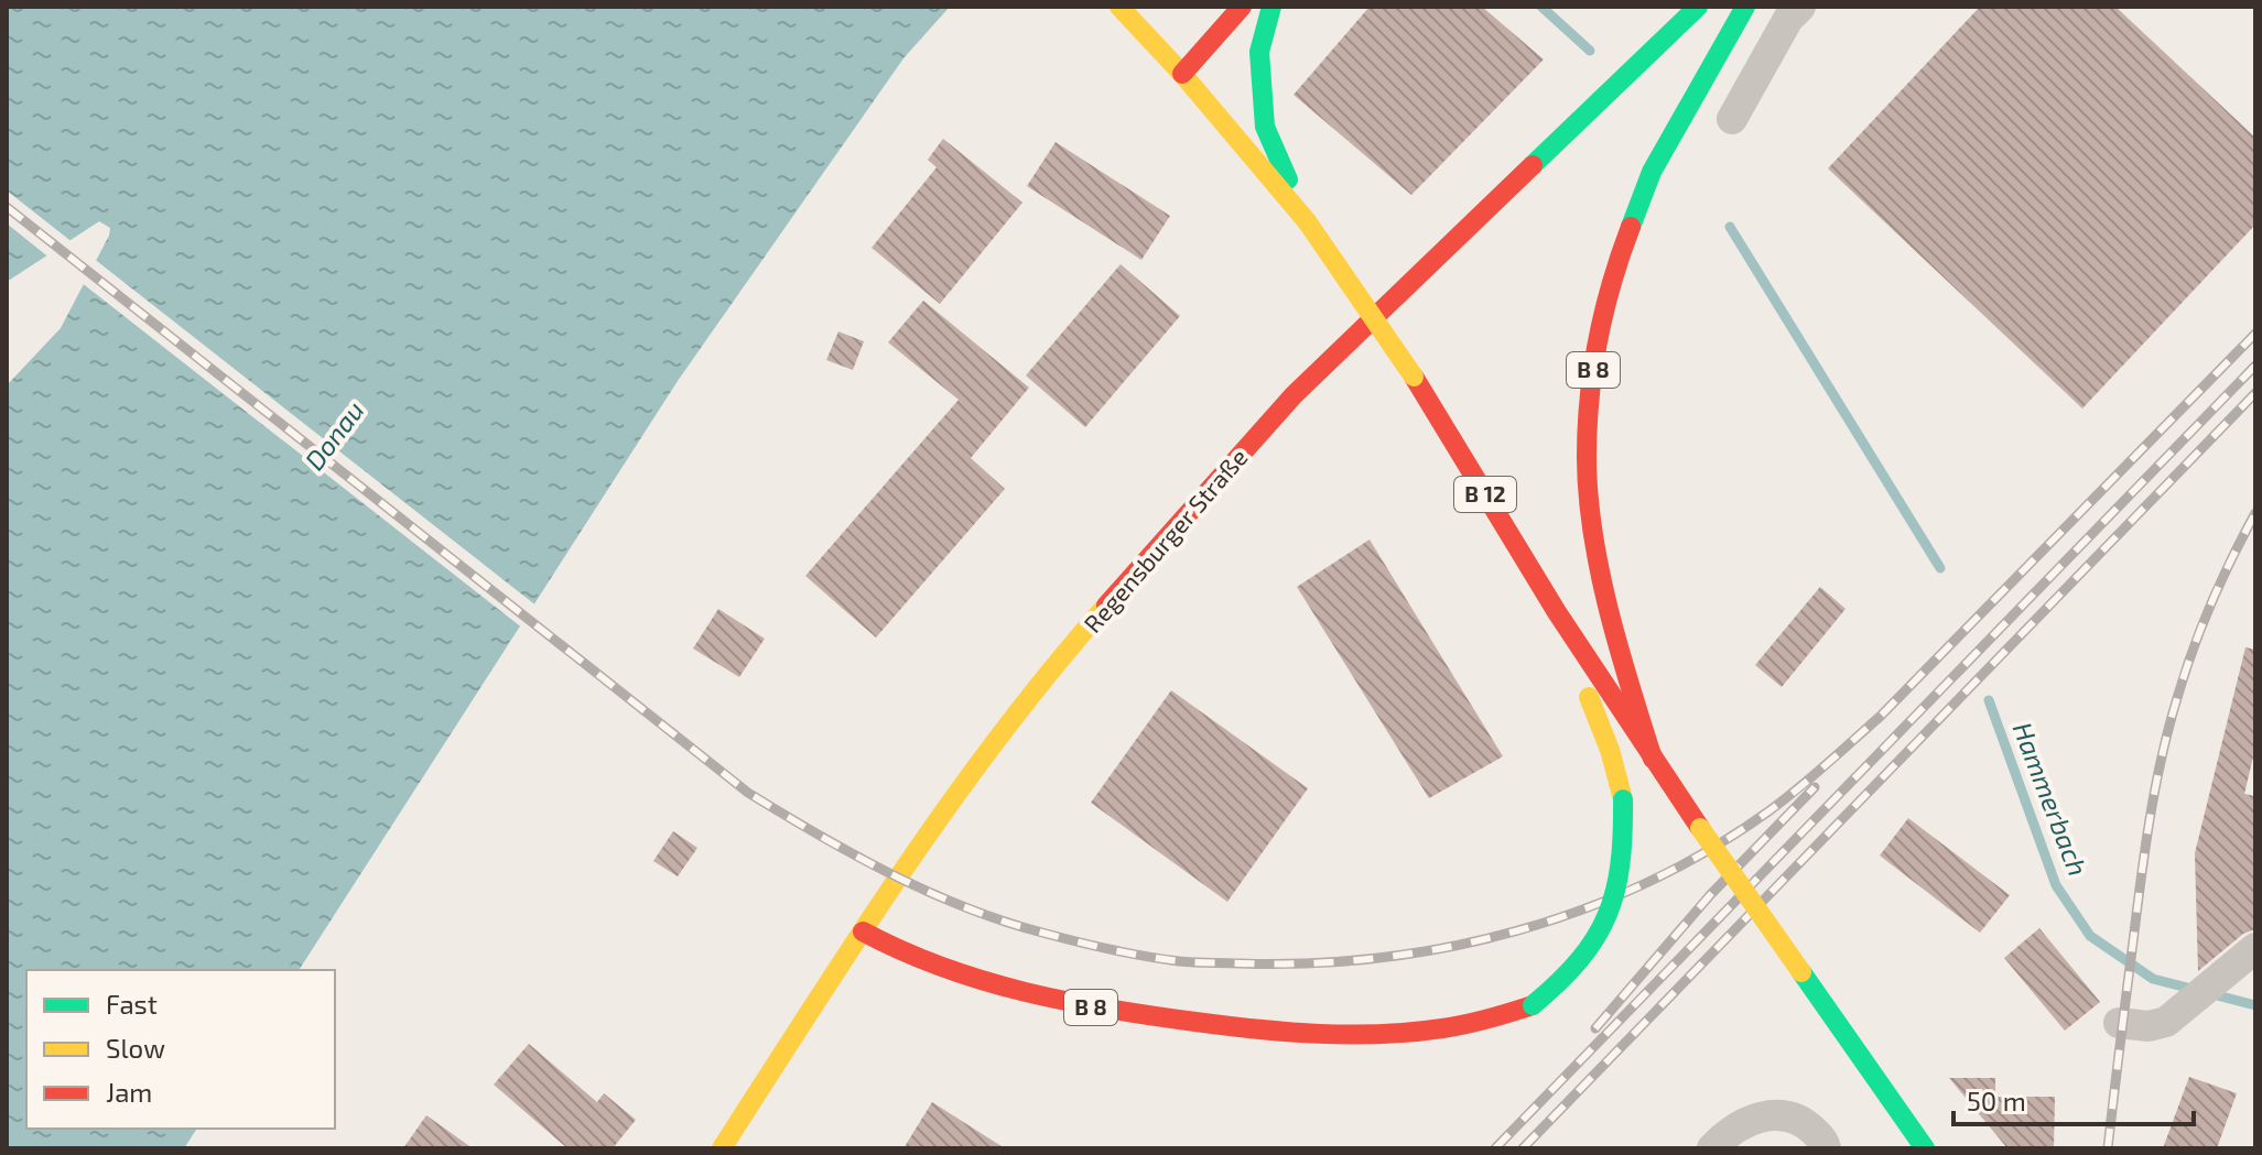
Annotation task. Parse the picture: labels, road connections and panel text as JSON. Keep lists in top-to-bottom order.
{
  "streets": {
    "main road": ["B 8", "B 12", "Regensburger Straße"]
  },
  "crossings": [
    ["B 8", "B 12"],
    ["B 8", "Regensburger Straße"]
  ],
  "water": ["Donau", "Hammerbach"],
  "legend": ["Fast", "Slow", "Jam"],
  "scale_bar": "50 m"
}
